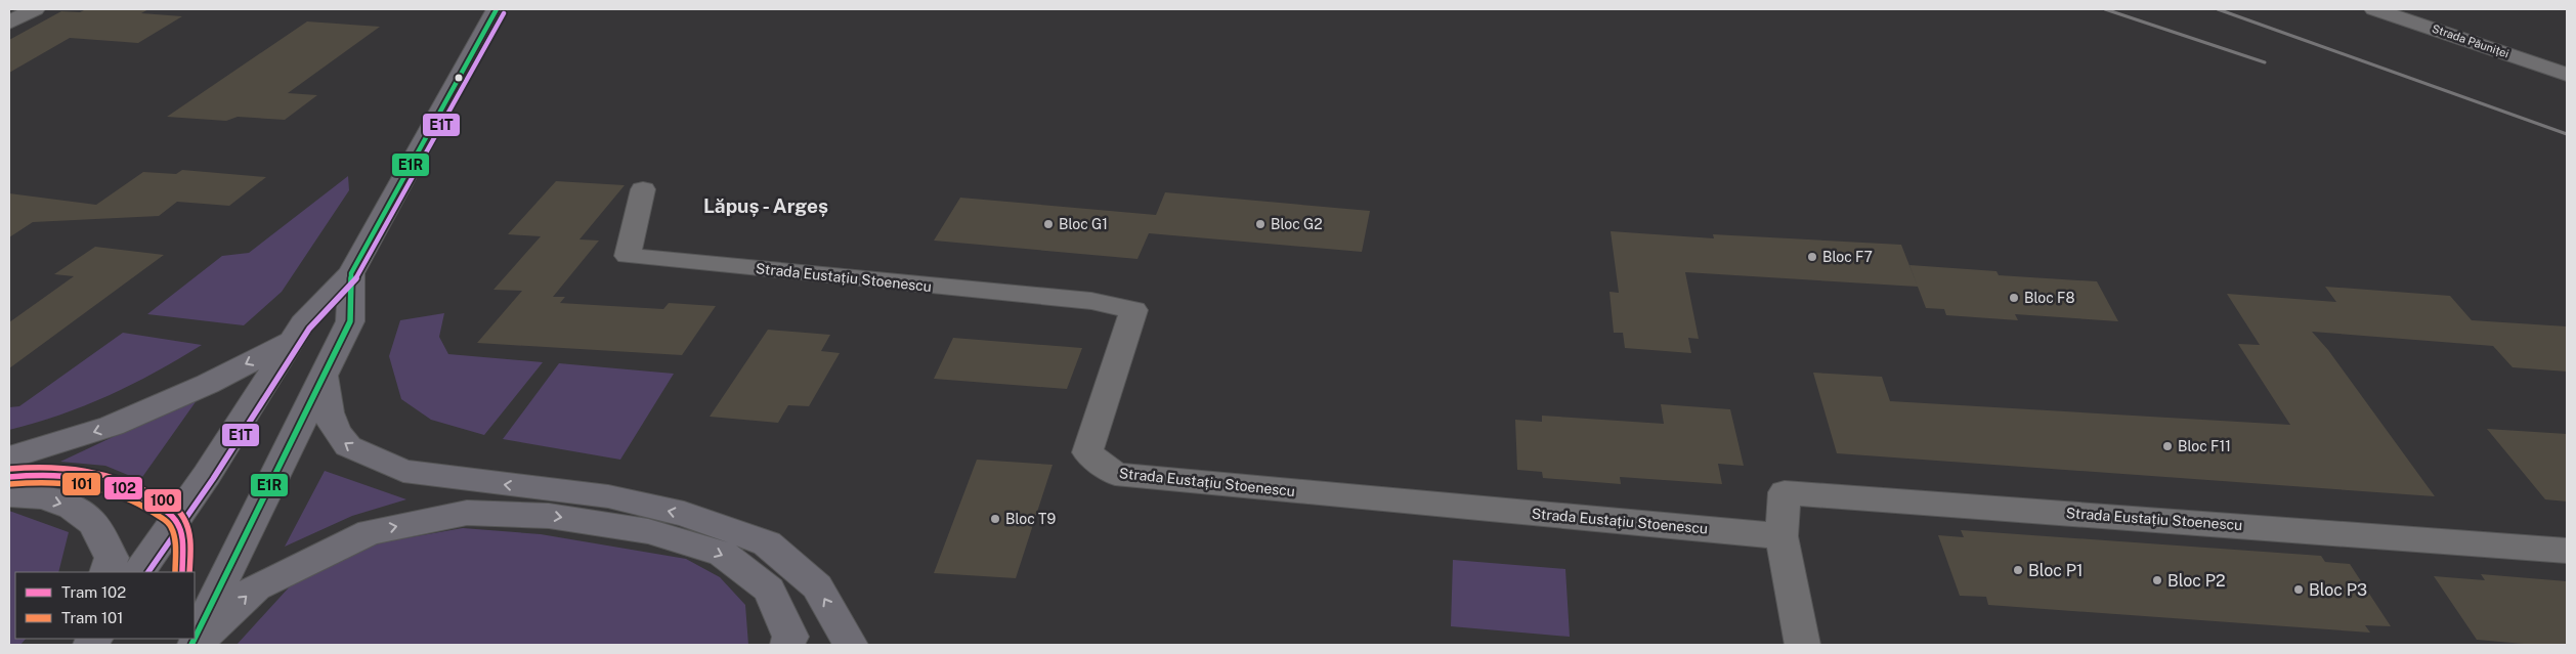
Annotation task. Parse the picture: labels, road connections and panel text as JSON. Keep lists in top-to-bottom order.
{
  "streets": {
    "street": ["Strada Păuniței", "Strada Eustațiu Stoenescu"]
  },
  "districts": ["Lăpuș - Argeș"],
  "places": [
    "Bloc G1",
    "Bloc G2",
    "Bloc F7",
    "Bloc F8",
    "Bloc F11",
    "Bloc T9",
    "Bloc P1",
    "Bloc P2",
    "Bloc P3"
  ],
  "lines": [
    "transit line E1R",
    "transit line E1T",
    "transit line 100",
    "tram line 102",
    "tram line 101"
  ],
  "legend": ["Tram 102", "Tram 101"]
}
